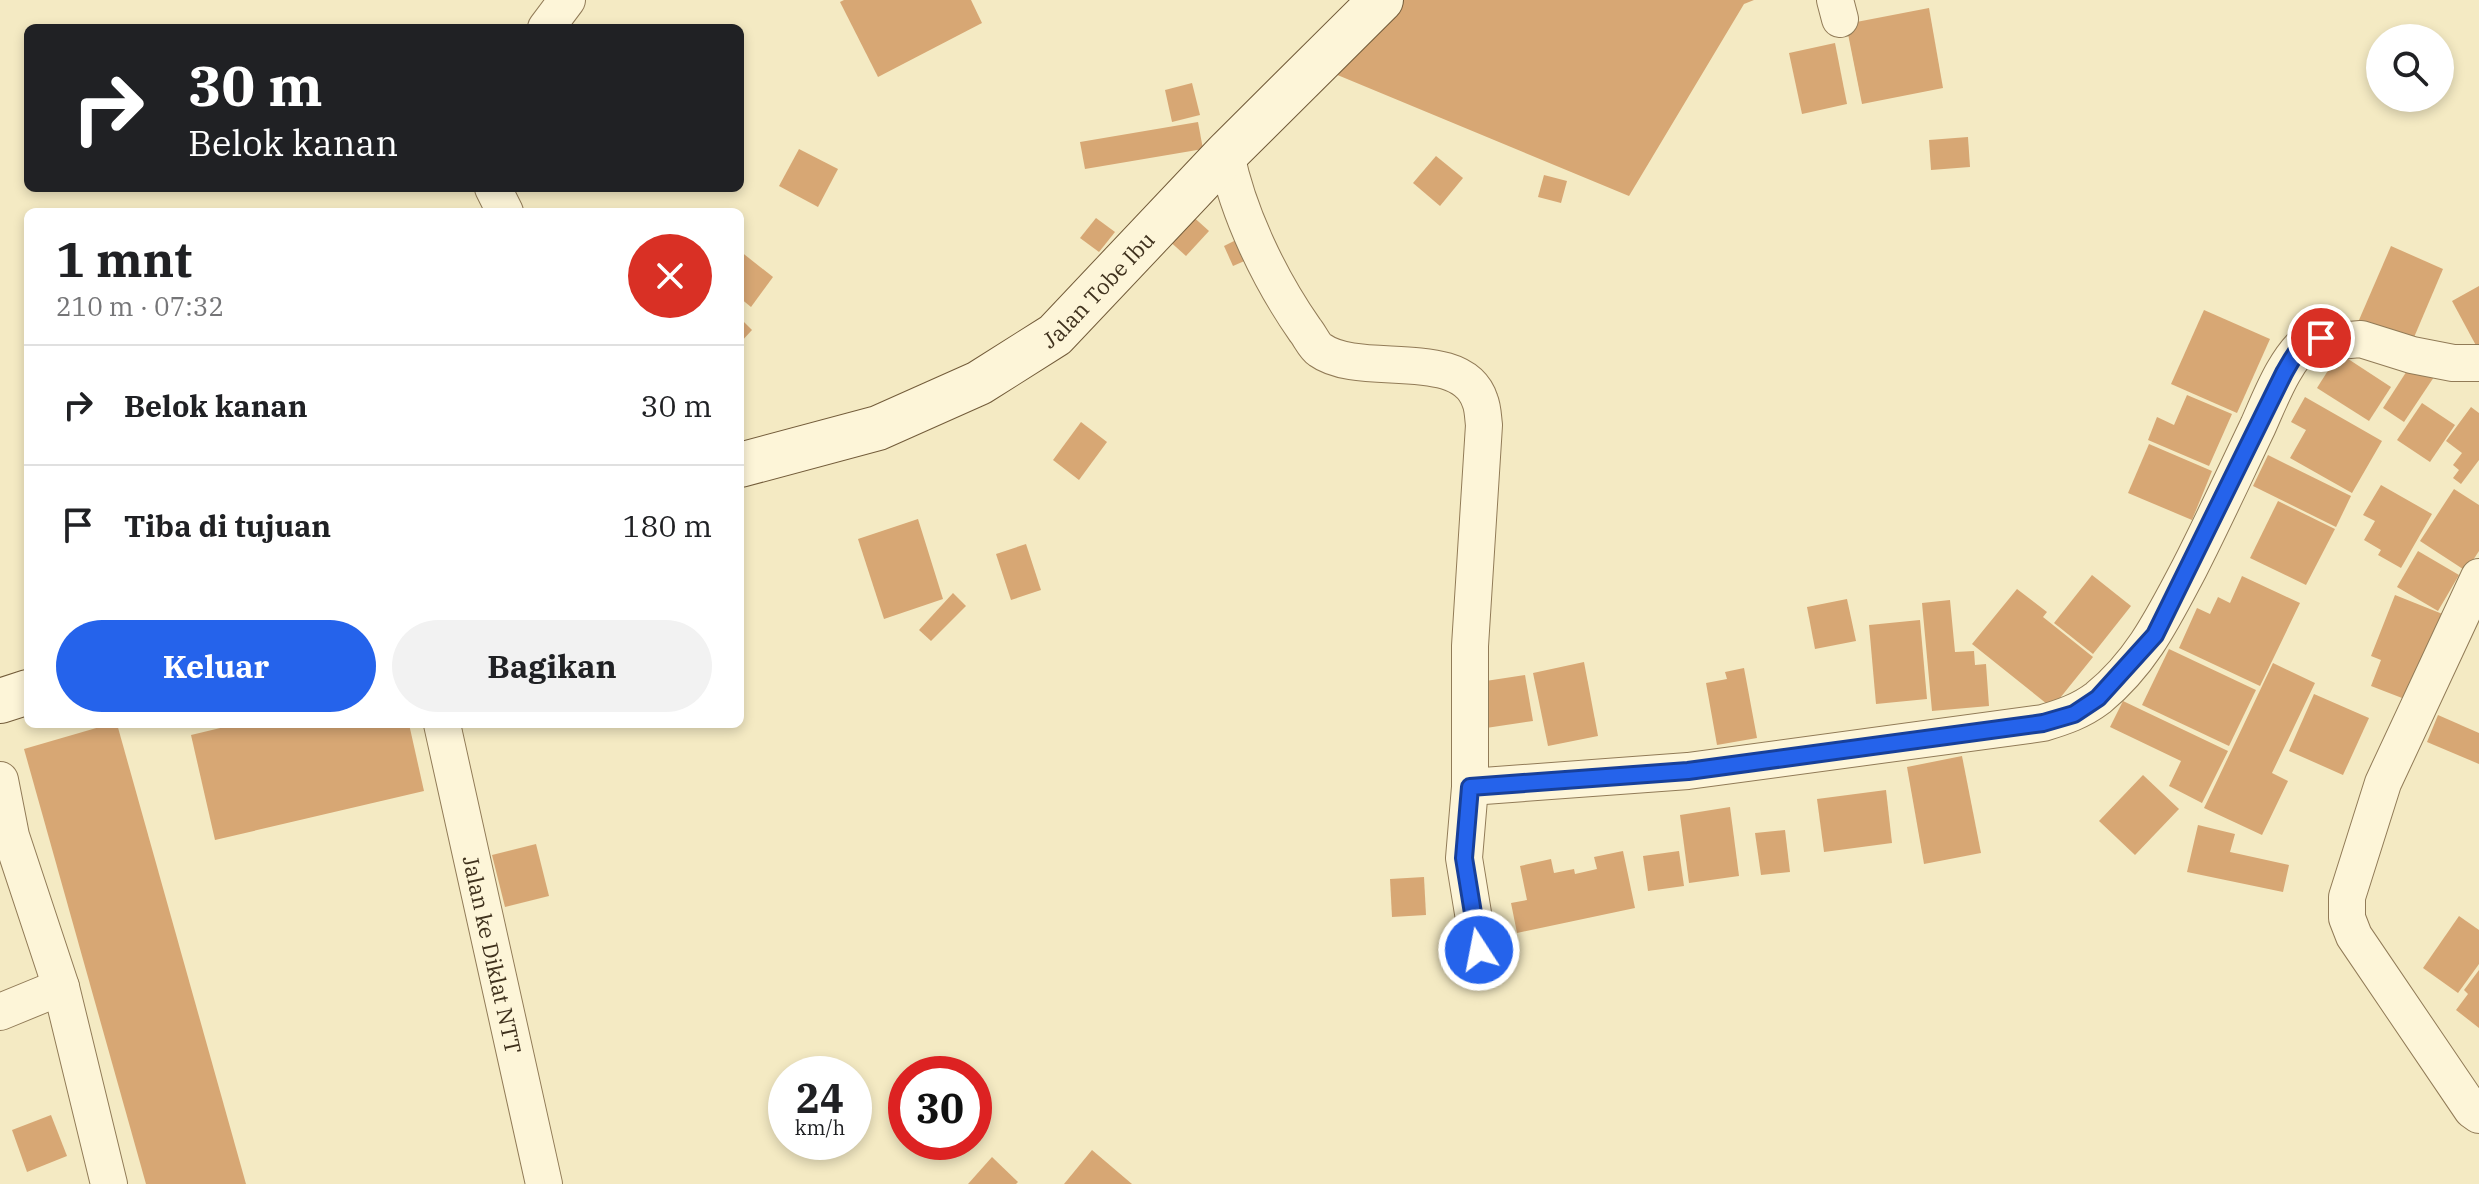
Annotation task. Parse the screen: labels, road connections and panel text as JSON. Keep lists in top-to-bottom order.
{
  "streets": {
    "street": ["Jalan Tobe Ibu", "Jalan ke Diklat NTT"]
  },
  "page": {
    "turn": ["30 m", "Belok kanan"],
    "heading": ["1 mnt", "210 m · 07:32"],
    "list": [
      {
        "name": "Belok kanan",
        "value": "30 m"
      },
      {
        "name": "Tiba di tujuan",
        "value": "180 m"
      }
    ],
    "buttons": ["Keluar", "Bagikan"],
    "speed": "24 km/h",
    "limit": "30"
  }
}
